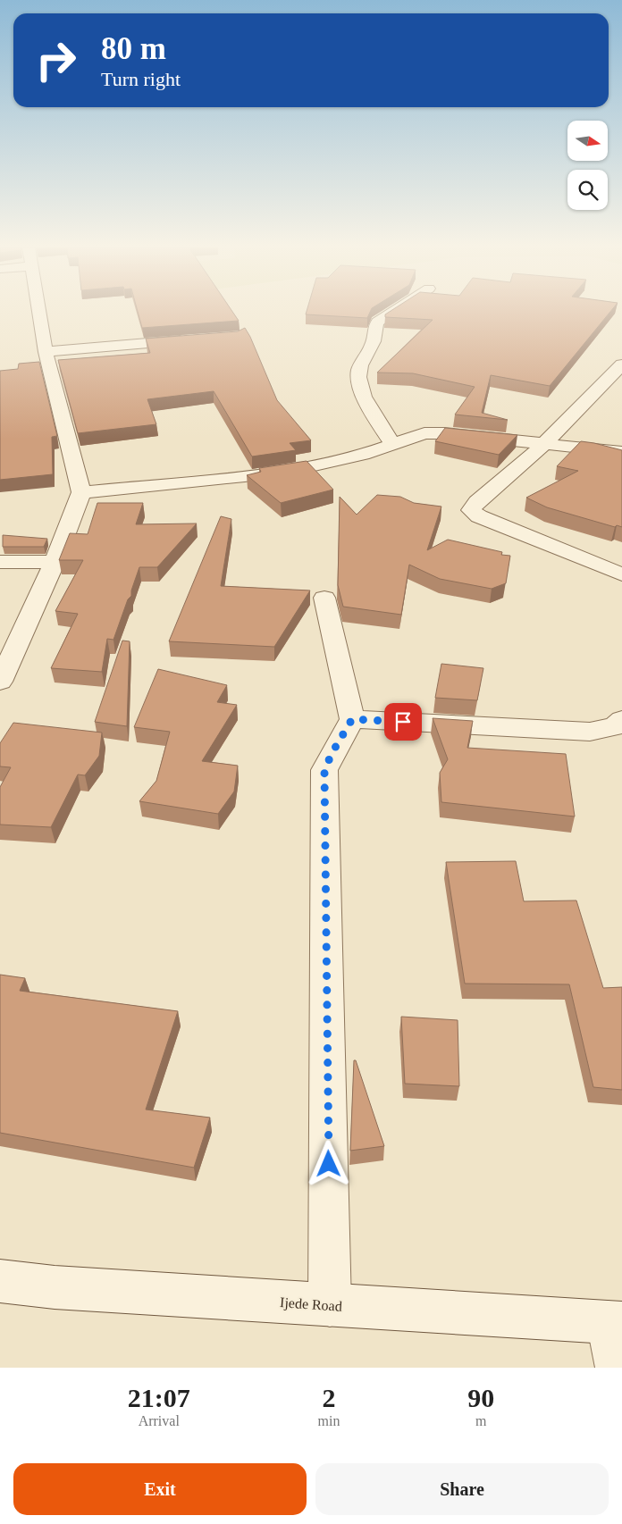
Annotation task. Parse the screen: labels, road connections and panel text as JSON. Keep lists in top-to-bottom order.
{
  "streets": {
    "street": ["Ijede Road"]
  },
  "north": "right",
  "page": {
    "turn": ["80 m", "Turn right"],
    "eta": [
      "21:07",
      "Arrival",
      "2",
      "min",
      "90",
      "m"
    ],
    "buttons": ["Exit", "Share"]
  }
}
